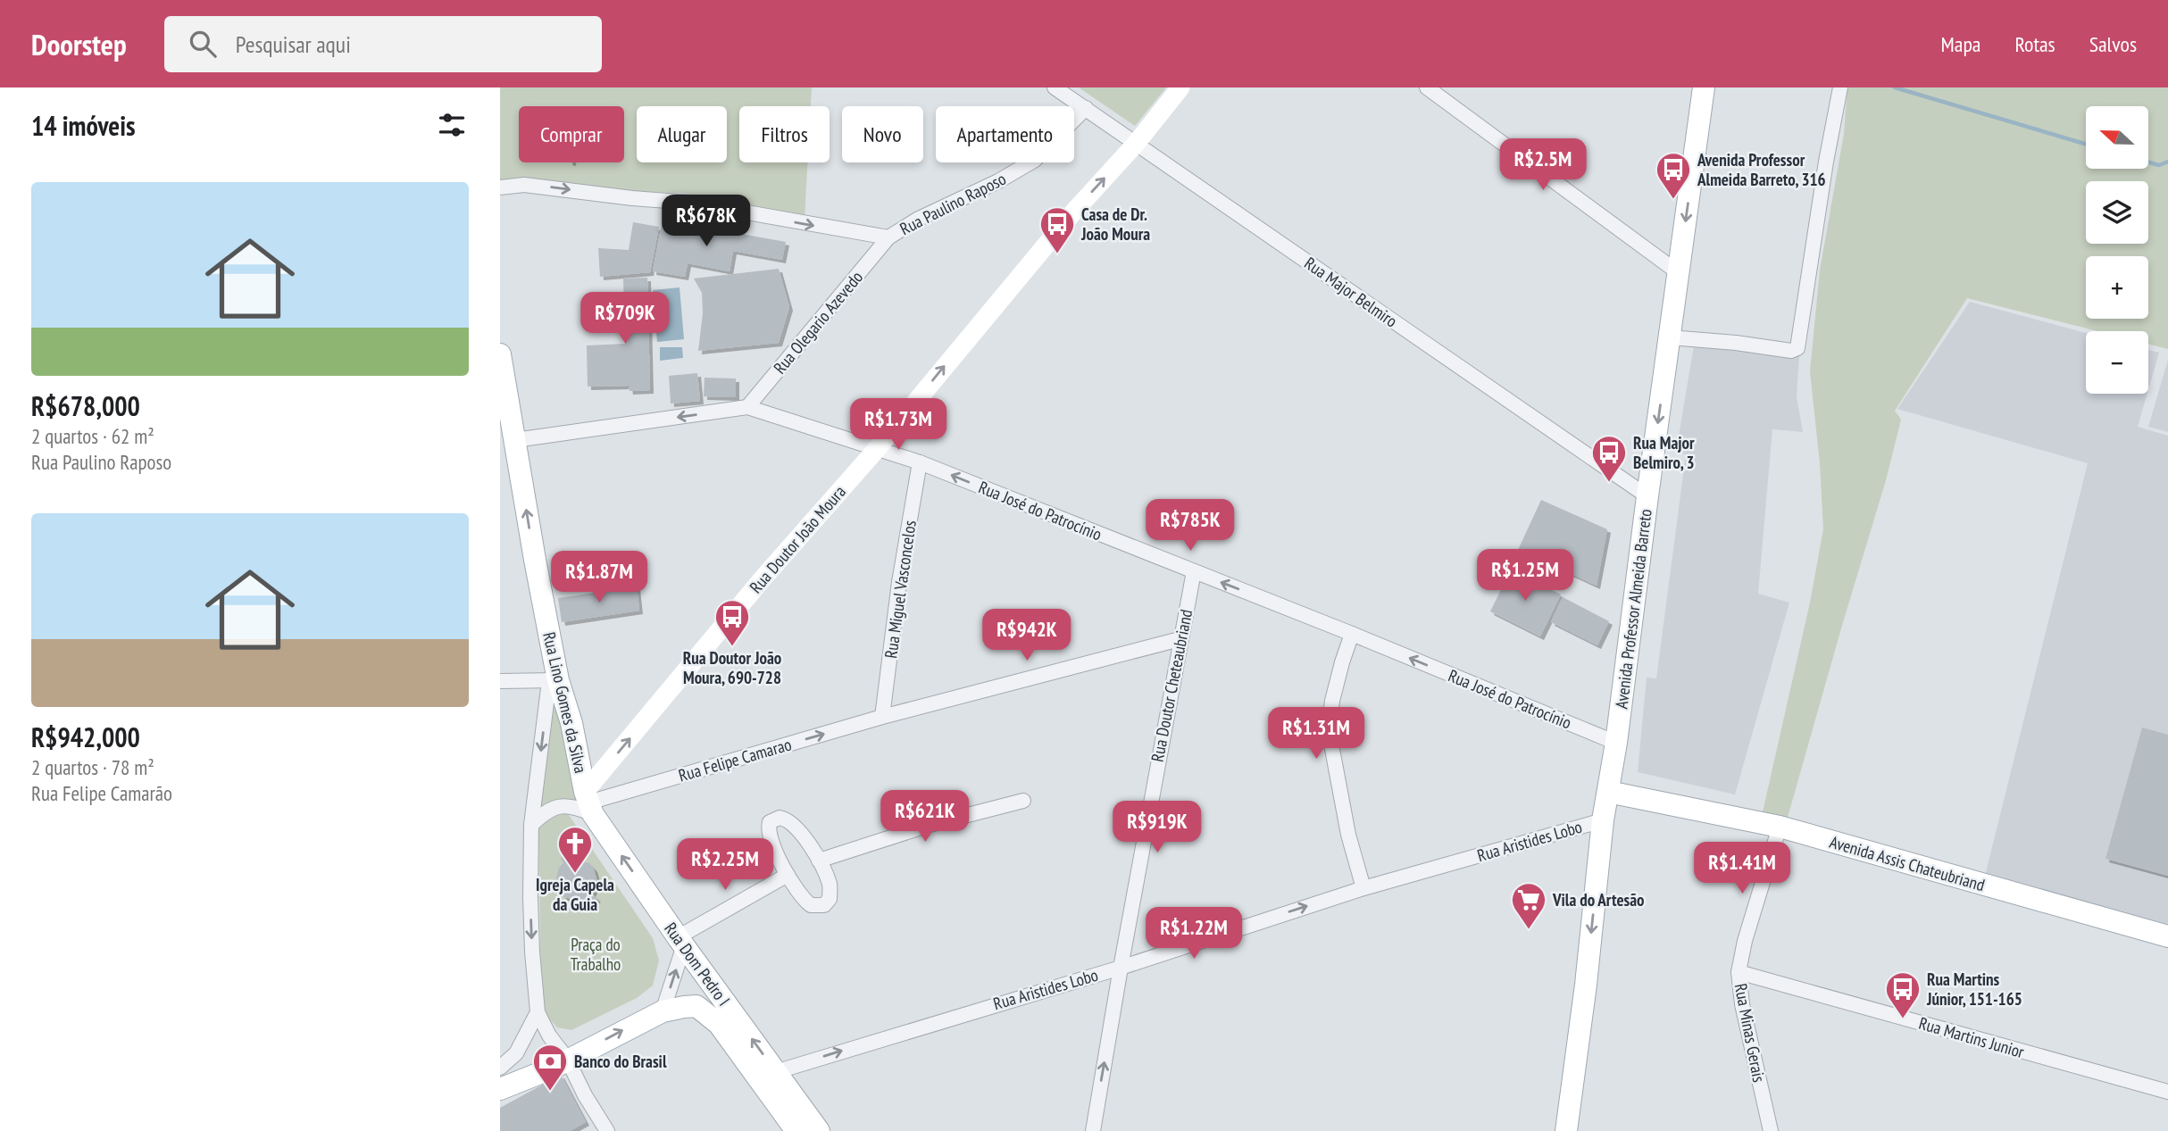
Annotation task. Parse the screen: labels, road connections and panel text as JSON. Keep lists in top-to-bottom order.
{
  "streets": {
    "main road": [
      "Rua Doutor João Moura",
      "Avenida Professor Almeida Barreto",
      "Rua Lino Gomes da Silva",
      "Avenida Assis Chateubriand",
      "Rua Dom Pedro I"
    ],
    "street": [
      "Rua Paulino Raposo",
      "Rua Major Belmiro",
      "Rua Olegario Azevedo",
      "Rua José do Patrocínio",
      "Rua Miguel Vasconcelos",
      "Rua Doutor Cheteaubriand",
      "Rua Felipe Camarao",
      "Rua Aristides Lobo",
      "Rua Minas Gerais",
      "Rua Martins Junior"
    ]
  },
  "crossings": [
    ["Rua Paulino Raposo", "Rua Major Belmiro"],
    ["Rua Paulino Raposo", "Rua Olegario Azevedo"],
    ["Rua Major Belmiro", "Rua Doutor João Moura"],
    ["Rua Major Belmiro", "Avenida Professor Almeida Barreto"],
    ["Rua Olegario Azevedo", "Rua José do Patrocínio"],
    ["Rua José do Patrocínio", "Rua Doutor João Moura"],
    ["Rua José do Patrocínio", "Rua Miguel Vasconcelos"],
    ["Rua José do Patrocínio", "Avenida Professor Almeida Barreto"],
    ["Rua José do Patrocínio", "Rua Doutor Cheteaubriand"],
    ["Rua José do Patrocínio", "Rua Lino Gomes da Silva"],
    ["Rua Doutor João Moura", "Rua Lino Gomes da Silva"],
    ["Rua Doutor João Moura", "Rua Felipe Camarao"],
    ["Rua Doutor João Moura", "Rua Dom Pedro I"],
    ["Rua Miguel Vasconcelos", "Rua Felipe Camarao"],
    ["Avenida Professor Almeida Barreto", "Rua Aristides Lobo"],
    ["Avenida Professor Almeida Barreto", "Avenida Assis Chateubriand"],
    ["Rua Doutor Cheteaubriand", "Rua Felipe Camarao"],
    ["Rua Doutor Cheteaubriand", "Rua Aristides Lobo"],
    ["Rua Lino Gomes da Silva", "Rua Felipe Camarao"],
    ["Rua Lino Gomes da Silva", "Rua Dom Pedro I"],
    ["Rua Felipe Camarao", "Rua Dom Pedro I"],
    ["Rua Aristides Lobo", "Rua Dom Pedro I"],
    ["Avenida Assis Chateubriand", "Rua Minas Gerais"],
    ["Rua Minas Gerais", "Rua Martins Junior"]
  ],
  "one_way": [
    "Rua Paulino Raposo",
    "Rua José do Patrocínio",
    "Rua Doutor João Moura",
    "Avenida Professor Almeida Barreto",
    "Rua Lino Gomes da Silva",
    "Rua Aristides Lobo",
    "Rua Dom Pedro I"
  ],
  "parks": ["Praça do Trabalho"],
  "places": {
    "bus stop": [
      "Avenida Professor Almeida Barreto, 316",
      "Casa de Dr. João Moura",
      "Rua Major Belmiro, 3",
      "Rua Doutor João Moura, 690-728",
      "Rua Martins Júnior, 151-165"
    ],
    "church": ["Igreja Capela da Guia"],
    "supermarket": ["Vila do Artesão"],
    "bank": ["Banco do Brasil"]
  },
  "north": "left",
  "page": {
    "header": "Doorstep",
    "search": "Pesquisar aqui",
    "nav": ["Mapa", "Rotas", "Salvos"],
    "heading": "14 imóveis",
    "map_buttons": ["+", "−"],
    "chip": [
      "Comprar",
      "Alugar",
      "Filtros",
      "Novo",
      "Apartamento"
    ],
    "price": [
      "R$2.5M",
      "R$678K",
      "R$709K",
      "R$1.73M",
      "R$785K",
      "R$1.25M",
      "R$1.87M",
      "R$942K",
      "R$1.31M",
      "R$621K",
      "R$919K",
      "R$2.25M",
      "R$1.41M",
      "R$1.22M"
    ],
    "list": [
      {
        "name": "R$678,000",
        "note": "2 quartos · 62 m² · Rua Paulino Raposo"
      },
      {
        "name": "R$942,000",
        "note": "2 quartos · 78 m² · Rua Felipe Camarão"
      }
    ]
  }
}
